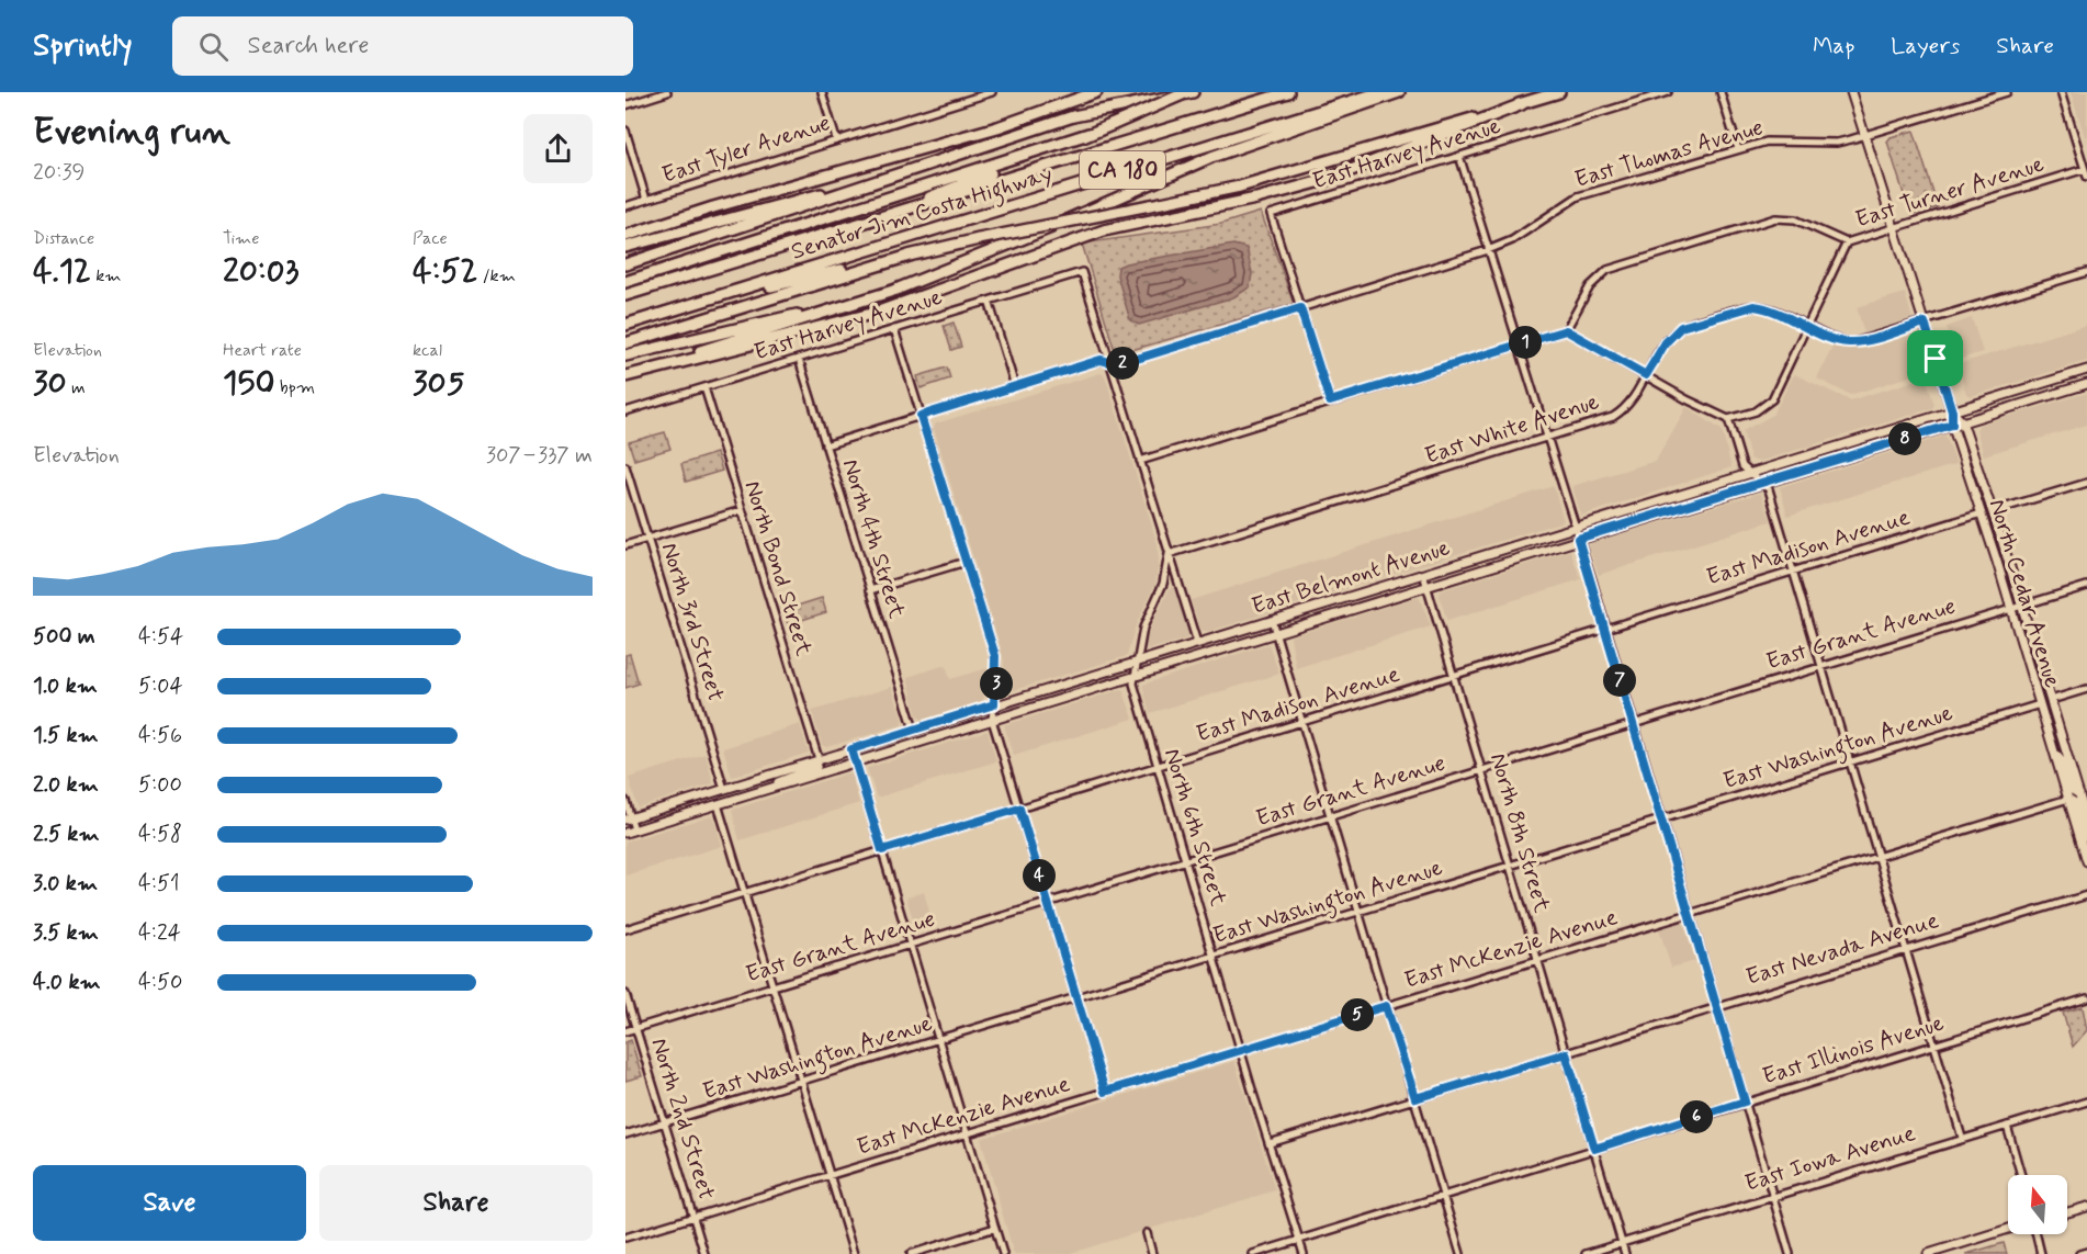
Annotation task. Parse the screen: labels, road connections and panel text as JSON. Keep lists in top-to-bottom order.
{
  "streets": {
    "highway": ["CA 180", "Senator Jim Costa Highway"],
    "main road": ["East Belmont Avenue", "North Cedar Avenue"],
    "street": [
      "East Tyler Avenue",
      "East Harvey Avenue",
      "East Thomas Avenue",
      "East Turner Avenue",
      "East White Avenue",
      "North 4th Street",
      "East Madison Avenue",
      "North Bond Street",
      "North 3rd Street",
      "East Grant Avenue",
      "East Washington Avenue",
      "North 6th Street",
      "North 8th Street",
      "East McKenzie Avenue",
      "East Nevada Avenue",
      "East Illinois Avenue",
      "North 2nd Street",
      "East Iowa Avenue"
    ]
  },
  "crossings": [
    ["East Harvey Avenue", "East Thomas Avenue"],
    ["East Harvey Avenue", "North 4th Street"],
    ["East Harvey Avenue", "North Bond Street"],
    ["East Thomas Avenue", "North 4th Street"],
    ["East Thomas Avenue", "North Cedar Avenue"],
    ["East Turner Avenue", "North Cedar Avenue"],
    ["East White Avenue", "North Cedar Avenue"],
    ["North 4th Street", "East Belmont Avenue"],
    ["East Madison Avenue", "North Cedar Avenue"],
    ["East Madison Avenue", "North 6th Street"],
    ["East Madison Avenue", "North 8th Street"],
    ["North Bond Street", "East Belmont Avenue"],
    ["East Belmont Avenue", "North Cedar Avenue"],
    ["East Belmont Avenue", "North 3rd Street"],
    ["East Belmont Avenue", "North 6th Street"],
    ["East Belmont Avenue", "North 8th Street"],
    ["North Cedar Avenue", "East Grant Avenue"],
    ["North Cedar Avenue", "East Washington Avenue"],
    ["North Cedar Avenue", "East McKenzie Avenue"],
    ["East Grant Avenue", "North 6th Street"],
    ["East Grant Avenue", "North 8th Street"],
    ["East Grant Avenue", "North 2nd Street"],
    ["East Washington Avenue", "North 6th Street"],
    ["East Washington Avenue", "North 8th Street"],
    ["East Washington Avenue", "North 2nd Street"],
    ["North 6th Street", "East McKenzie Avenue"],
    ["North 6th Street", "East Nevada Avenue"],
    ["North 6th Street", "East Illinois Avenue"],
    ["North 8th Street", "East McKenzie Avenue"],
    ["North 8th Street", "East Nevada Avenue"],
    ["North 8th Street", "East Illinois Avenue"],
    ["North 8th Street", "East Iowa Avenue"],
    ["East McKenzie Avenue", "North 2nd Street"]
  ],
  "north": "top",
  "page": {
    "header": "Sprintly",
    "search": "Search here",
    "nav": ["Map", "Layers", "Share"],
    "heading": ["Evening run", "20:39"],
    "stats": [
      ["Distance", "4.12 km"],
      ["Time", "20:03"],
      ["Pace", "4:52 /km"],
      ["Elevation", "30 m"],
      ["Heart rate", "150 bpm"],
      ["kcal", "305"]
    ],
    "pins": [
      "1",
      "2",
      "8",
      "7",
      "3",
      "4",
      "5",
      "6"
    ],
    "chart": ["Elevation", "307–337 m"],
    "list": [
      {
        "name": "500 m",
        "note": "4:54"
      },
      {
        "name": "1.0 km",
        "note": "5:04"
      },
      {
        "name": "1.5 km",
        "note": "4:56"
      },
      {
        "name": "2.0 km",
        "note": "5:00"
      },
      {
        "name": "2.5 km",
        "note": "4:58"
      },
      {
        "name": "3.0 km",
        "note": "4:51"
      },
      {
        "name": "3.5 km",
        "note": "4:24"
      },
      {
        "name": "4.0 km",
        "note": "4:50"
      }
    ],
    "buttons": ["Save", "Share"]
  }
}
